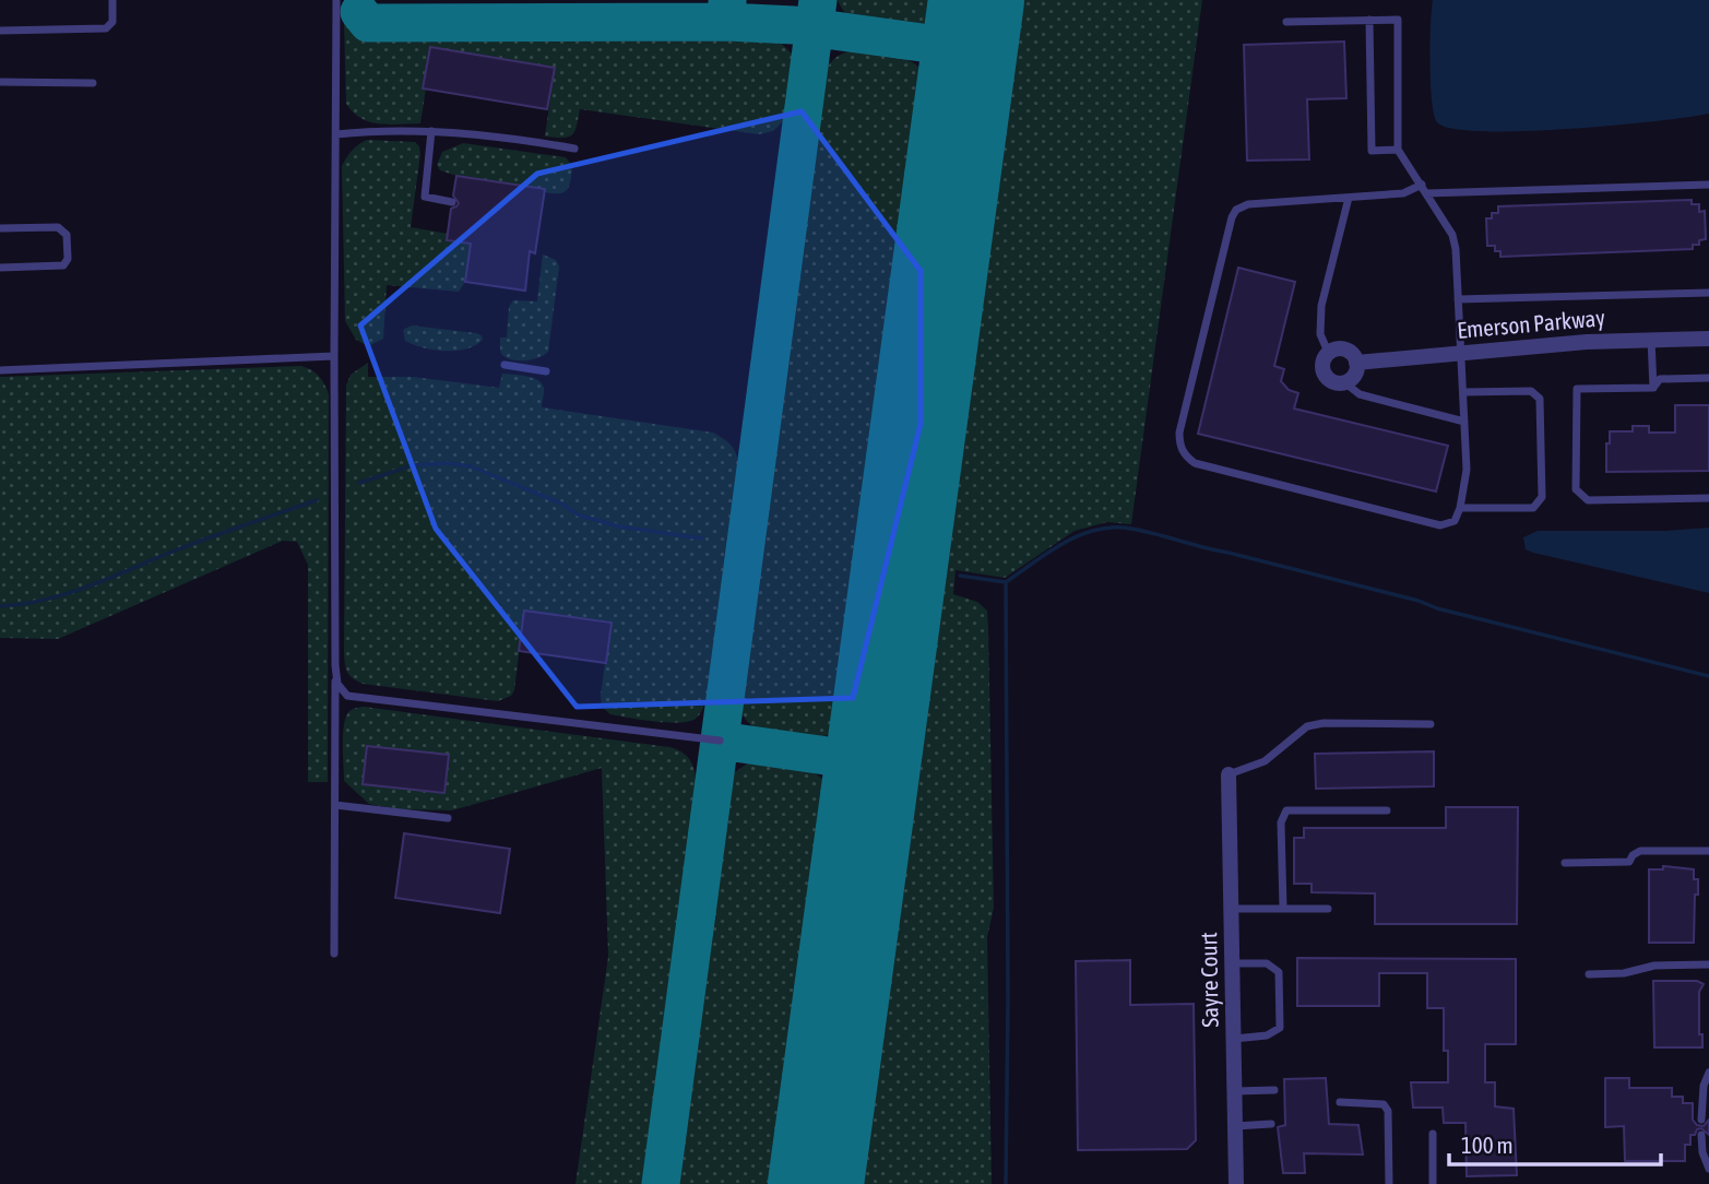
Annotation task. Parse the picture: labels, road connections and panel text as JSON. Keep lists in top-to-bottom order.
{
  "streets": {
    "street": ["Emerson Parkway", "Sayre Court"]
  },
  "scale_bar": "100 m"
}
